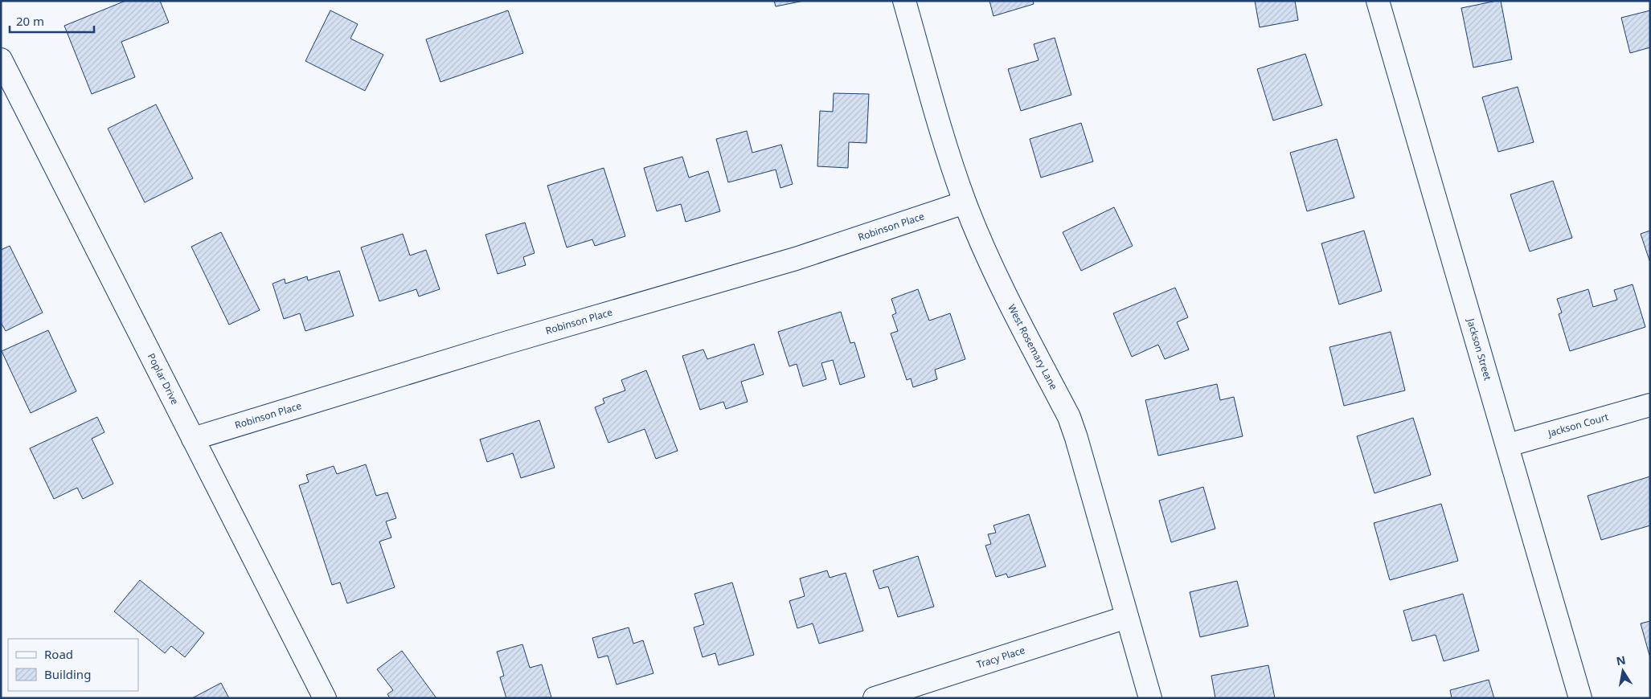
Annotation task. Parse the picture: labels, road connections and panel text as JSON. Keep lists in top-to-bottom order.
{
  "streets": {
    "street": [
      "Robinson Place",
      "West Rosemary Lane",
      "Jackson Street",
      "Poplar Drive",
      "Jackson Court",
      "Tracy Place"
    ]
  },
  "crossings": [
    ["Robinson Place", "West Rosemary Lane"],
    ["Robinson Place", "Poplar Drive"],
    ["West Rosemary Lane", "Tracy Place"],
    ["Jackson Street", "Jackson Court"]
  ],
  "legend": ["Road", "Building"],
  "scale_bar": "20 m",
  "north": "top"
}
